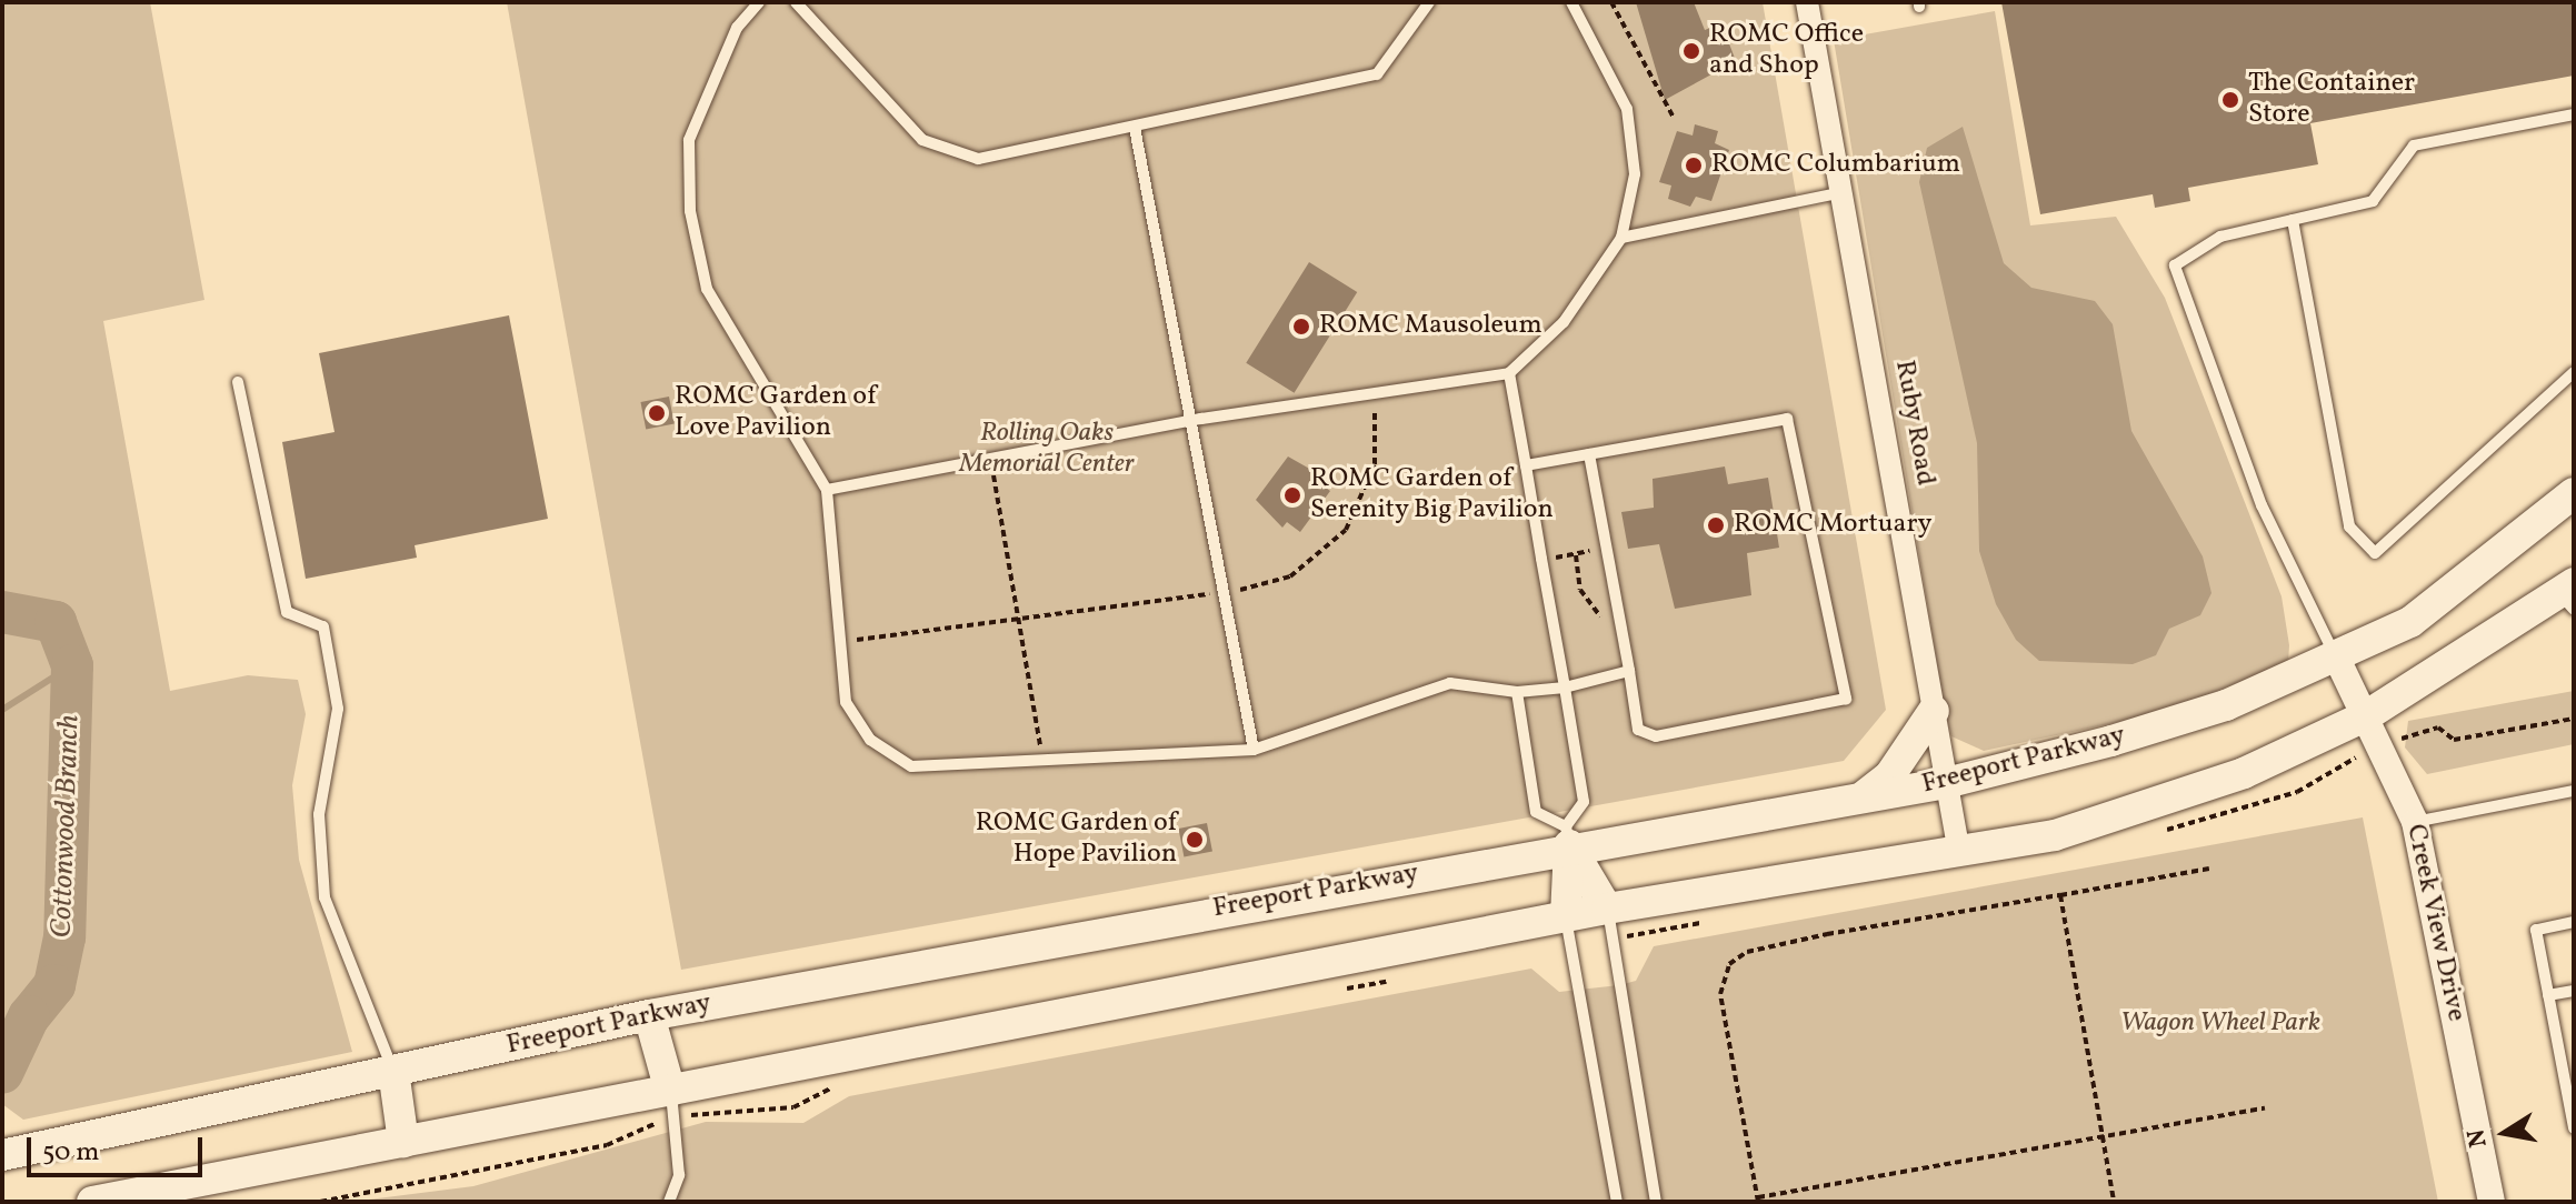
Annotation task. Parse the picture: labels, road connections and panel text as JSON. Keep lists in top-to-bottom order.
{
  "streets": {
    "main road": ["Freeport Parkway"],
    "street": ["Ruby Road", "Creek View Drive"]
  },
  "crossings": [
    ["Ruby Road", "Freeport Parkway"],
    ["Freeport Parkway", "Creek View Drive"]
  ],
  "water": ["Cottonwood Branch"],
  "parks": ["Rolling Oaks Memorial Center", "Wagon Wheel Park"],
  "places": [
    "ROMC Office and Shop",
    "The Container Store",
    "ROMC Columbarium",
    "ROMC Mausoleum",
    "ROMC Garden of Love Pavilion",
    "ROMC Garden of Serenity Big Pavilion",
    "ROMC Mortuary",
    "ROMC Garden of Hope Pavilion"
  ],
  "scale_bar": "50 m",
  "north": "left"
}
